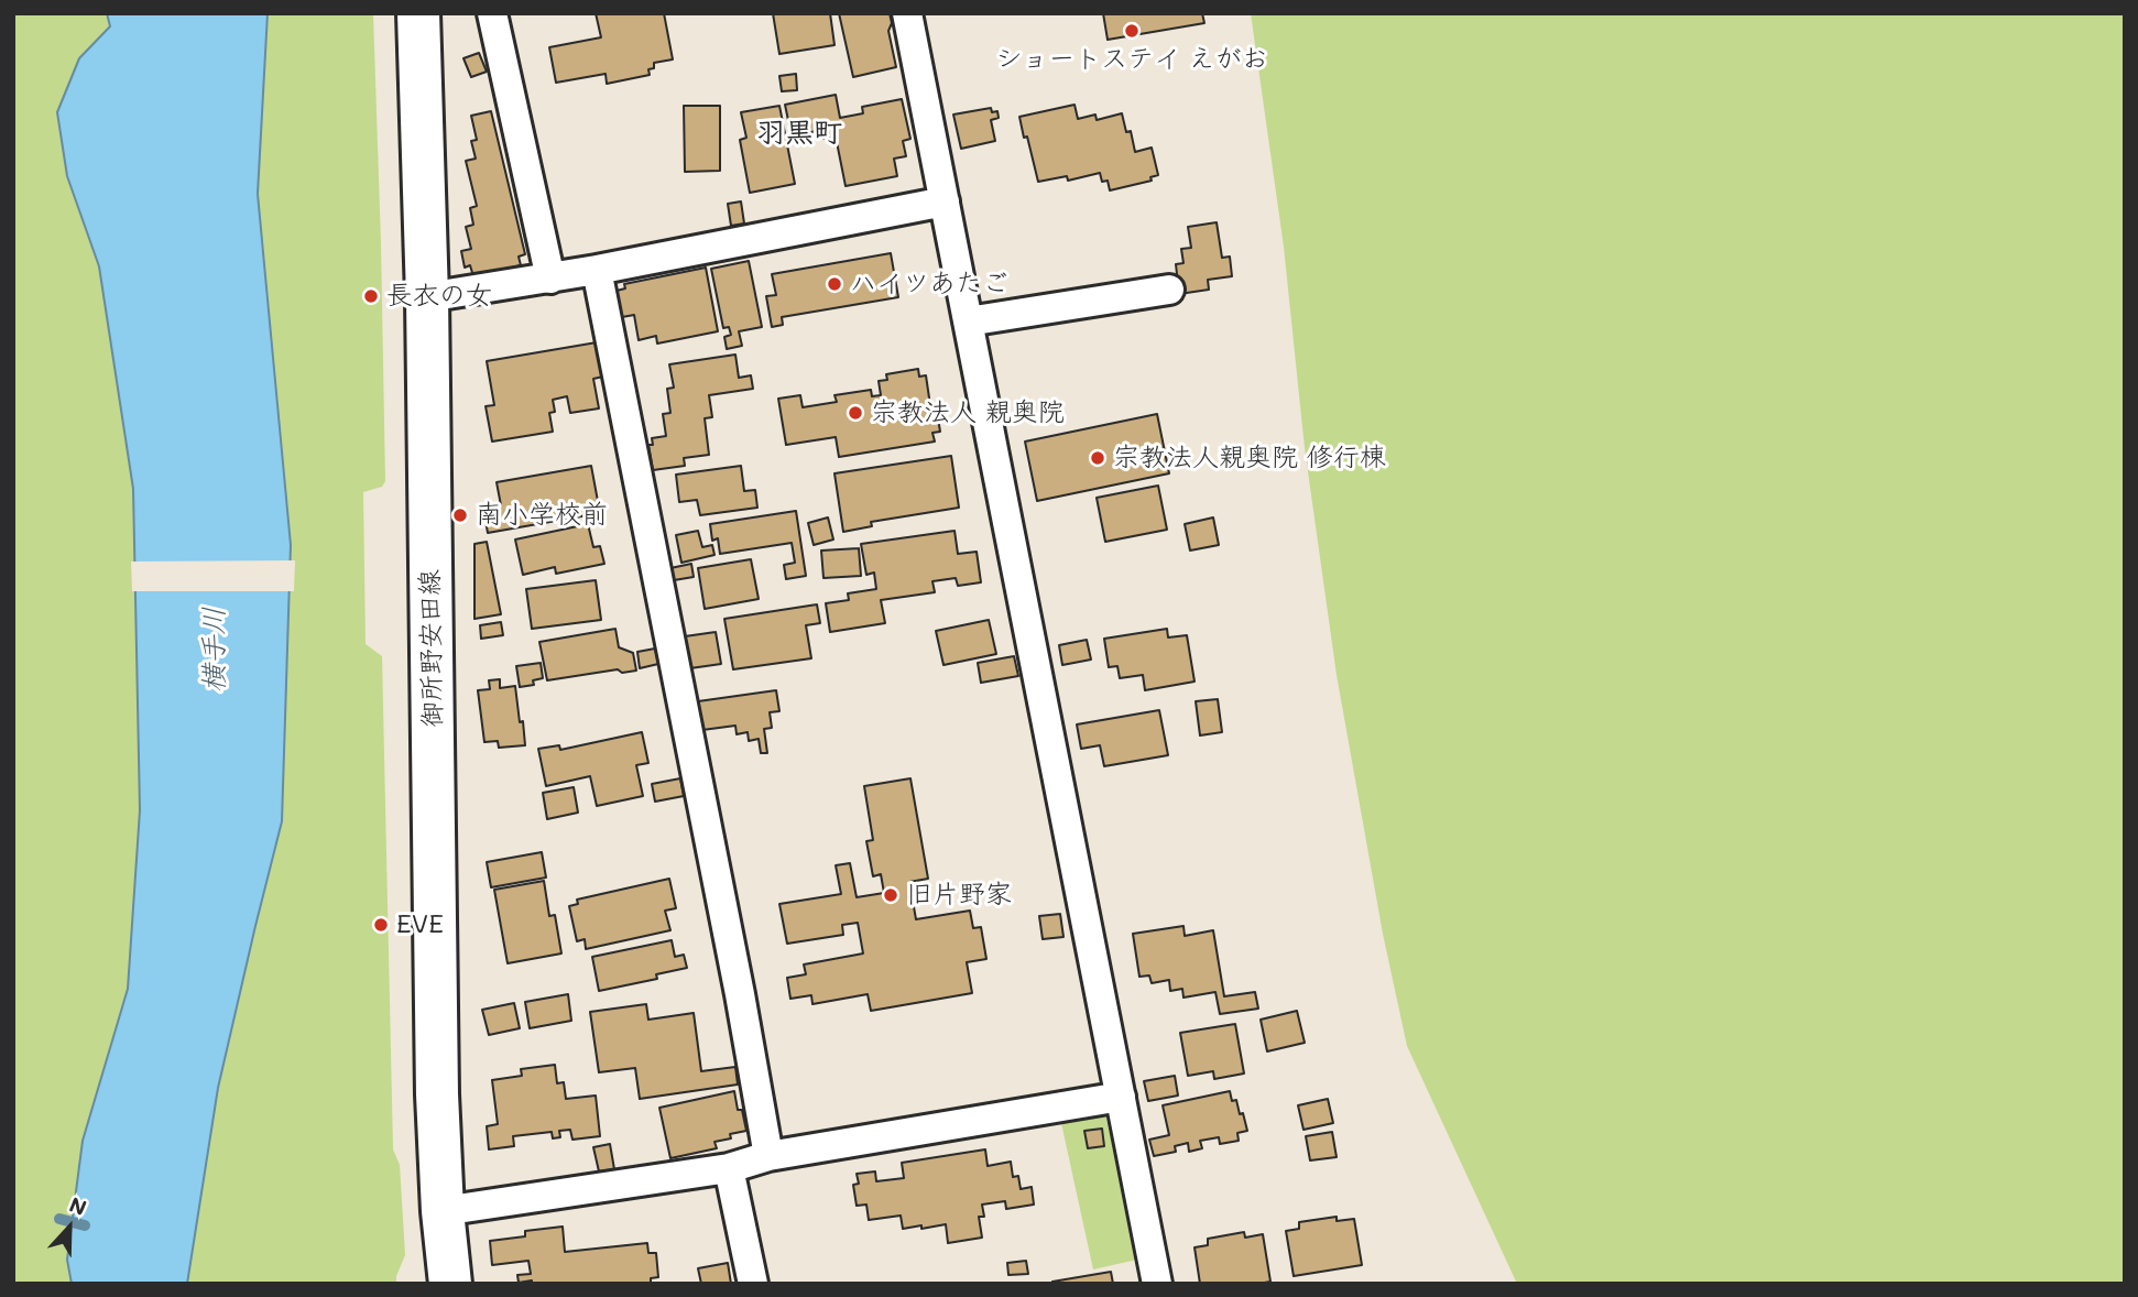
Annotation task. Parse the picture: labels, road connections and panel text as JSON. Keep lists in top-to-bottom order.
{
  "streets": {
    "main road": ["御所野安田線"]
  },
  "districts": ["羽黒町"],
  "water": ["横手川"],
  "places": [
    "ショートステイ えがお",
    "ハイツあたご",
    "長衣の女",
    "宗教法人 親奥院",
    "宗教法人親奥院 修行棟",
    "南小学校前",
    "旧片野家",
    "EVE"
  ],
  "north": "top"
}
